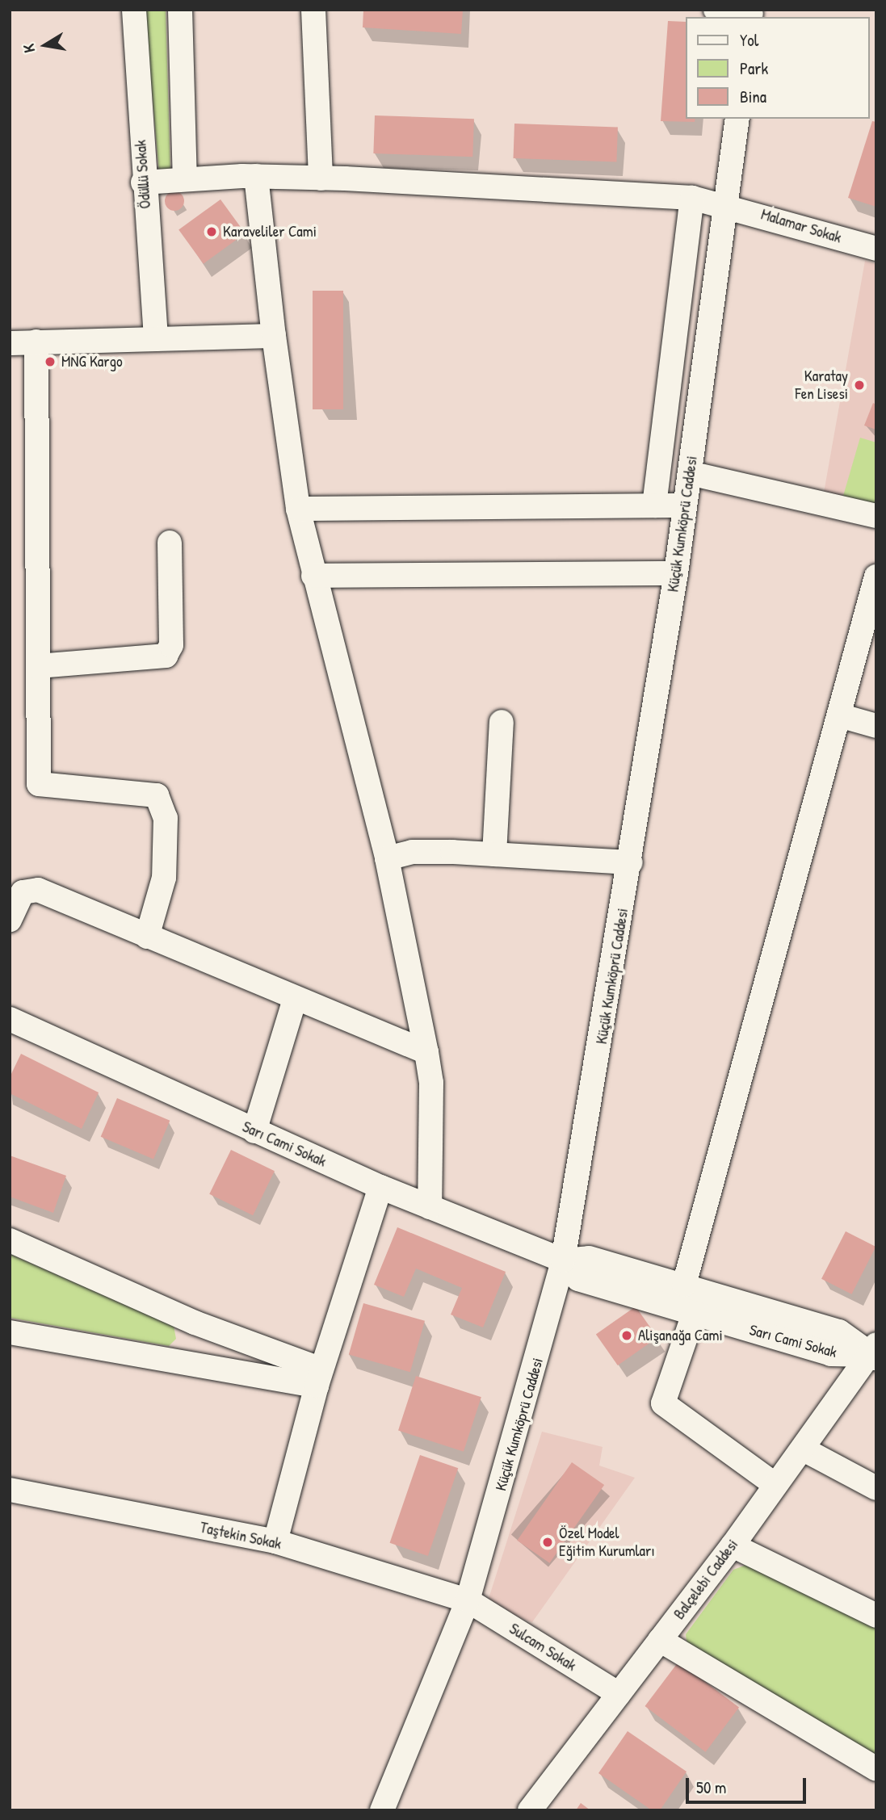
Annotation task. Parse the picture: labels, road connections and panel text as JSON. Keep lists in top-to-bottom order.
{
  "streets": {
    "street": [
      "Ödüllü Sokak",
      "Malamar Sokak",
      "Küçük Kumköprü Caddesi",
      "Sarı Cami Sokak",
      "Taştekin Sokak",
      "Balçelebi Caddesi",
      "Sulcam Sokak"
    ]
  },
  "crossings": [
    ["Ödüllü Sokak", "Malamar Sokak"],
    ["Malamar Sokak", "Küçük Kumköprü Caddesi"],
    ["Küçük Kumköprü Caddesi", "Sarı Cami Sokak"],
    ["Küçük Kumköprü Caddesi", "Taştekin Sokak"],
    ["Küçük Kumköprü Caddesi", "Sulcam Sokak"],
    ["Sarı Cami Sokak", "Balçelebi Caddesi"],
    ["Taştekin Sokak", "Sulcam Sokak"],
    ["Balçelebi Caddesi", "Sulcam Sokak"]
  ],
  "places": [
    "Karaveliler Cami",
    "MNG Kargo",
    "Karatay Fen Lisesi",
    "Alişanağa Cami",
    "Özel Model Eğitim Kurumları"
  ],
  "legend": ["Yol", "Park", "Bina"],
  "scale_bar": "50 m",
  "north": "left"
}
